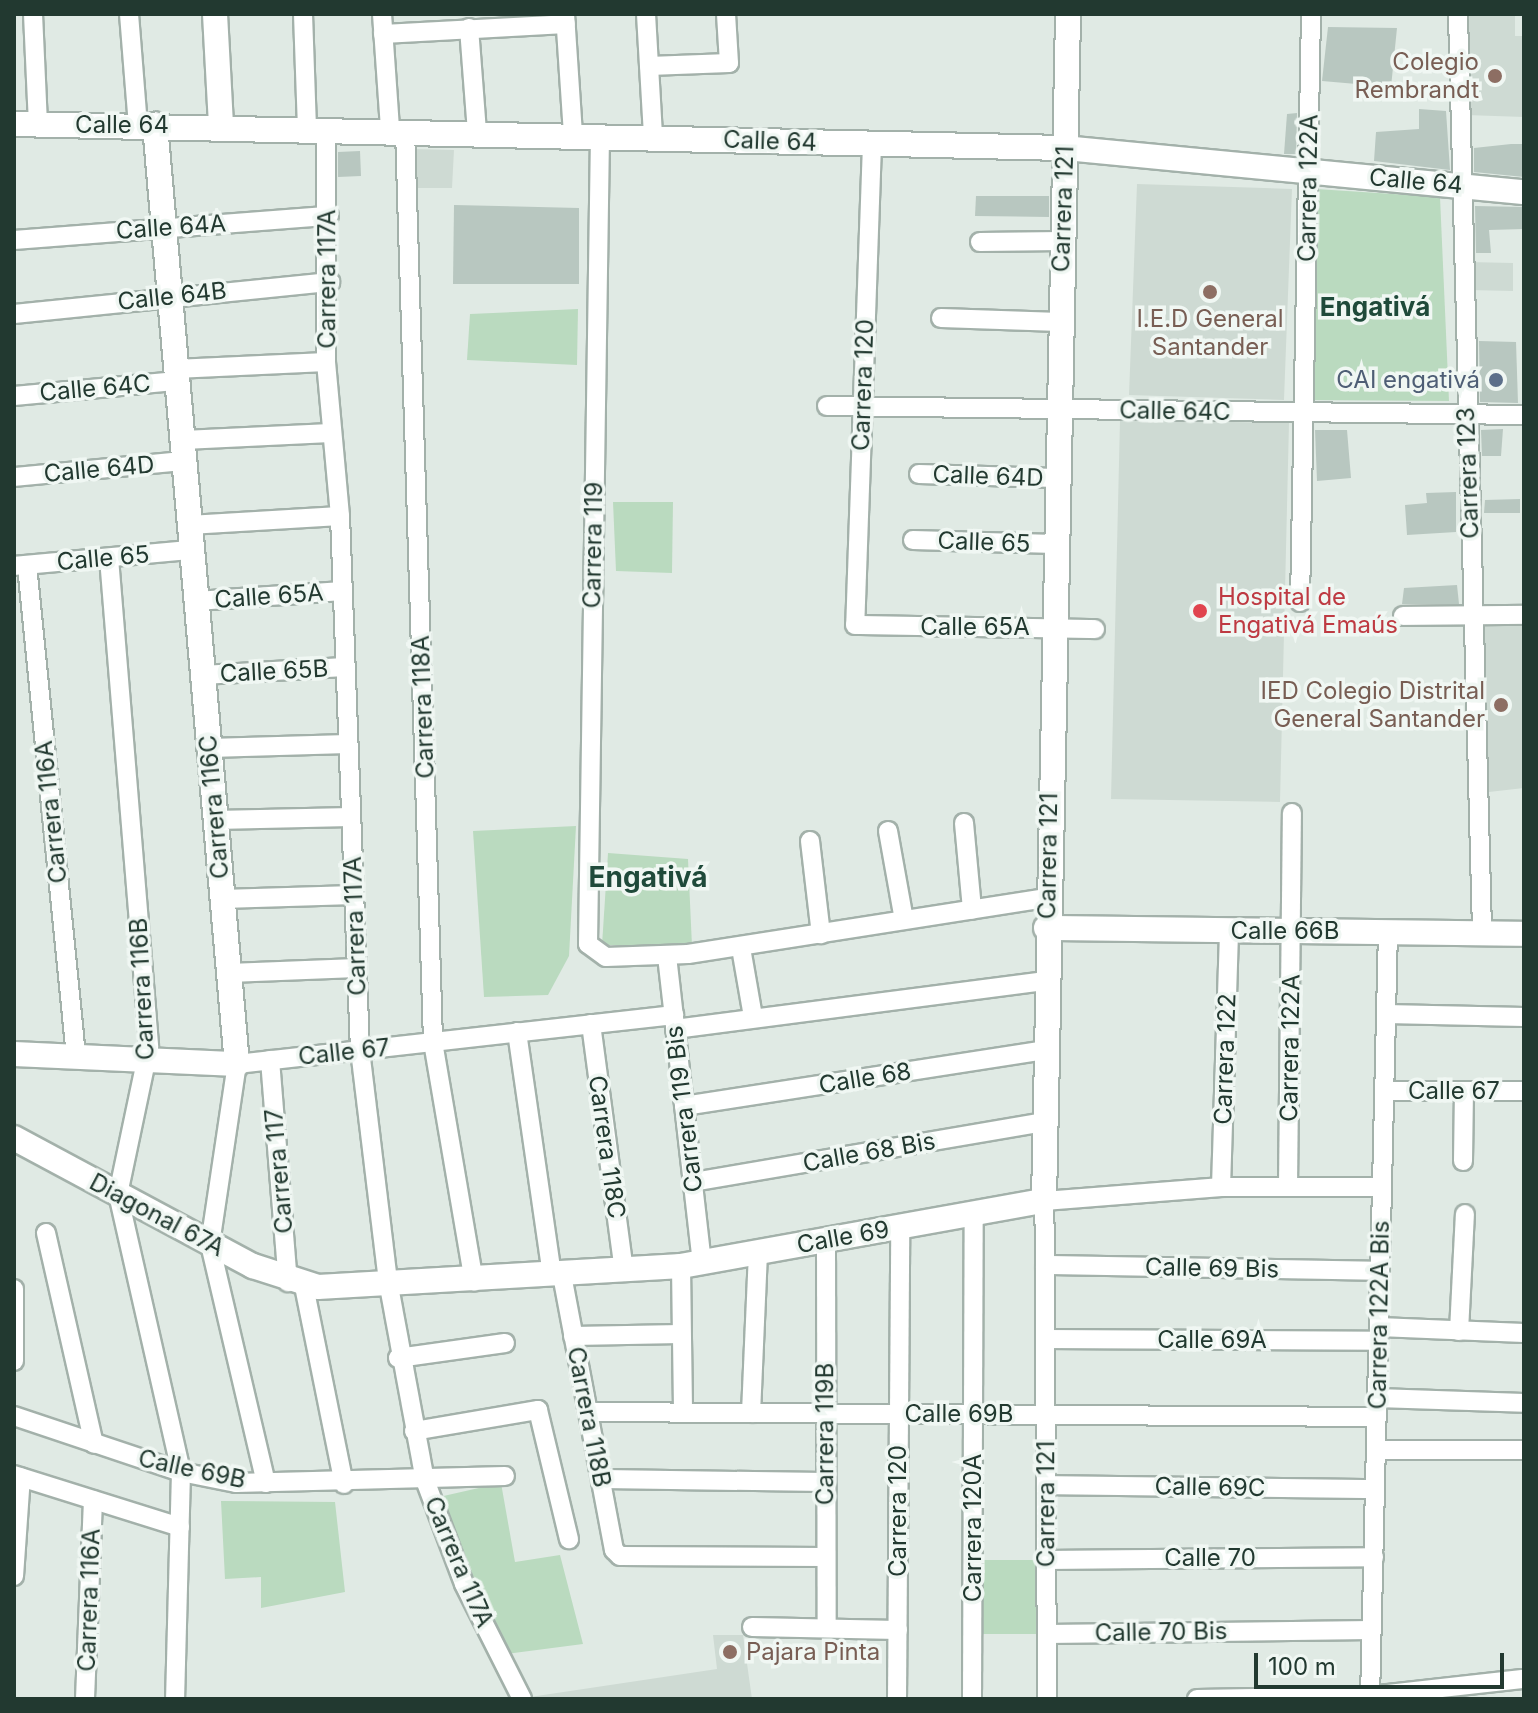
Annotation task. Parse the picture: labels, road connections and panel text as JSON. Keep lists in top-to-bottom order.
{
  "streets": {
    "street": [
      "Calle 64",
      "Carrera 122A",
      "Carrera 121",
      "Calle 64A",
      "Carrera 117A",
      "Calle 64B",
      "Carrera 120",
      "Calle 64C",
      "Calle 64D",
      "Carrera 123",
      "Calle 65",
      "Carrera 119",
      "Calle 65A",
      "Calle 65B",
      "Carrera 118A",
      "Carrera 116C",
      "Carrera 116A",
      "Calle 66B",
      "Carrera 116B",
      "Calle 67",
      "Carrera 122",
      "Calle 68",
      "Carrera 119 Bis",
      "Carrera 118C",
      "Calle 68 Bis",
      "Carrera 117",
      "Diagonal 67A",
      "Calle 69",
      "Calle 69 Bis",
      "Carrera 122A Bis",
      "Calle 69A",
      "Calle 69B",
      "Carrera 118B",
      "Carrera 119B",
      "Calle 69C",
      "Carrera 120A",
      "Calle 70",
      "Calle 70 Bis"
    ]
  },
  "crossings": [
    ["Calle 64", "Carrera 122A"],
    ["Calle 64", "Carrera 121"],
    ["Calle 64", "Carrera 117A"],
    ["Calle 64", "Carrera 120"],
    ["Calle 64", "Carrera 123"],
    ["Calle 64", "Carrera 119"],
    ["Calle 64", "Carrera 118A"],
    ["Calle 64", "Carrera 116C"],
    ["Carrera 122A", "Calle 64C"],
    ["Carrera 122A", "Calle 66B"],
    ["Carrera 122A", "Calle 69"],
    ["Carrera 121", "Calle 64C"],
    ["Carrera 121", "Calle 64D"],
    ["Carrera 121", "Calle 65"],
    ["Carrera 121", "Calle 65A"],
    ["Carrera 121", "Calle 66B"],
    ["Carrera 121", "Calle 67"],
    ["Carrera 121", "Calle 68"],
    ["Carrera 121", "Calle 68 Bis"],
    ["Carrera 121", "Calle 69"],
    ["Carrera 121", "Calle 69 Bis"],
    ["Carrera 121", "Calle 69A"],
    ["Carrera 121", "Calle 69B"],
    ["Carrera 121", "Calle 69C"],
    ["Carrera 121", "Calle 70"],
    ["Carrera 121", "Calle 70 Bis"],
    ["Calle 64A", "Carrera 117A"],
    ["Calle 64A", "Carrera 116C"],
    ["Carrera 117A", "Calle 64B"],
    ["Carrera 117A", "Calle 64C"],
    ["Carrera 117A", "Calle 64D"],
    ["Carrera 117A", "Calle 65A"],
    ["Carrera 117A", "Calle 65B"],
    ["Carrera 117A", "Calle 67"],
    ["Carrera 117A", "Calle 69"],
    ["Carrera 117A", "Calle 69B"],
    ["Calle 64B", "Carrera 116C"],
    ["Carrera 120", "Calle 64C"],
    ["Carrera 120", "Calle 65A"],
    ["Carrera 120", "Calle 69"],
    ["Carrera 120", "Calle 69B"],
    ["Calle 64C", "Carrera 123"],
    ["Calle 64C", "Carrera 116C"],
    ["Calle 64D", "Carrera 116C"],
    ["Carrera 123", "Calle 66B"],
    ["Calle 65", "Carrera 116C"],
    ["Calle 65", "Carrera 116A"],
    ["Calle 65", "Carrera 116B"],
    ["Carrera 119", "Carrera 119 Bis"],
    ["Calle 65A", "Carrera 116C"],
    ["Calle 65B", "Carrera 116C"],
    ["Carrera 118A", "Calle 67"],
    ["Carrera 118A", "Calle 69"],
    ["Carrera 116C", "Calle 67"],
    ["Carrera 116C", "Diagonal 67A"],
    ["Carrera 116C", "Calle 69B"],
    ["Carrera 116A", "Calle 67"],
    ["Calle 66B", "Carrera 122"],
    ["Calle 66B", "Carrera 122A Bis"],
    ["Carrera 116B", "Calle 67"],
    ["Carrera 116B", "Diagonal 67A"],
    ["Carrera 116B", "Calle 69B"],
    ["Calle 67", "Carrera 119 Bis"],
    ["Calle 67", "Carrera 118C"],
    ["Calle 67", "Carrera 117"],
    ["Calle 67", "Carrera 122A Bis"],
    ["Calle 67", "Carrera 118B"],
    ["Carrera 122", "Calle 69"],
    ["Calle 68", "Carrera 119 Bis"],
    ["Carrera 119 Bis", "Calle 68 Bis"],
    ["Carrera 119 Bis", "Calle 69"],
    ["Carrera 118C", "Calle 69"],
    ["Carrera 117", "Diagonal 67A"],
    ["Carrera 117", "Calle 69"],
    ["Carrera 117", "Calle 69B"],
    ["Diagonal 67A", "Calle 69"],
    ["Calle 69", "Carrera 122A Bis"],
    ["Calle 69", "Carrera 118B"],
    ["Calle 69", "Carrera 119B"],
    ["Calle 69", "Carrera 120A"],
    ["Calle 69 Bis", "Carrera 122A Bis"],
    ["Carrera 122A Bis", "Calle 69A"],
    ["Carrera 122A Bis", "Calle 69B"],
    ["Carrera 122A Bis", "Calle 69C"],
    ["Carrera 122A Bis", "Calle 70"],
    ["Carrera 122A Bis", "Calle 70 Bis"],
    ["Calle 69B", "Carrera 118B"],
    ["Calle 69B", "Carrera 119B"],
    ["Calle 69B", "Carrera 120A"],
    ["Carrera 118B", "Carrera 119B"]
  ],
  "districts": ["Engativá", "Engativá"],
  "places": [
    "Colegio Rembrandt",
    "I.E.D General Santander",
    "CAI engativá",
    "Hospital de Engativá Emaús",
    "IED Colegio Distrital General Santander",
    "Pajara Pinta"
  ],
  "scale_bar": "100 m"
}
